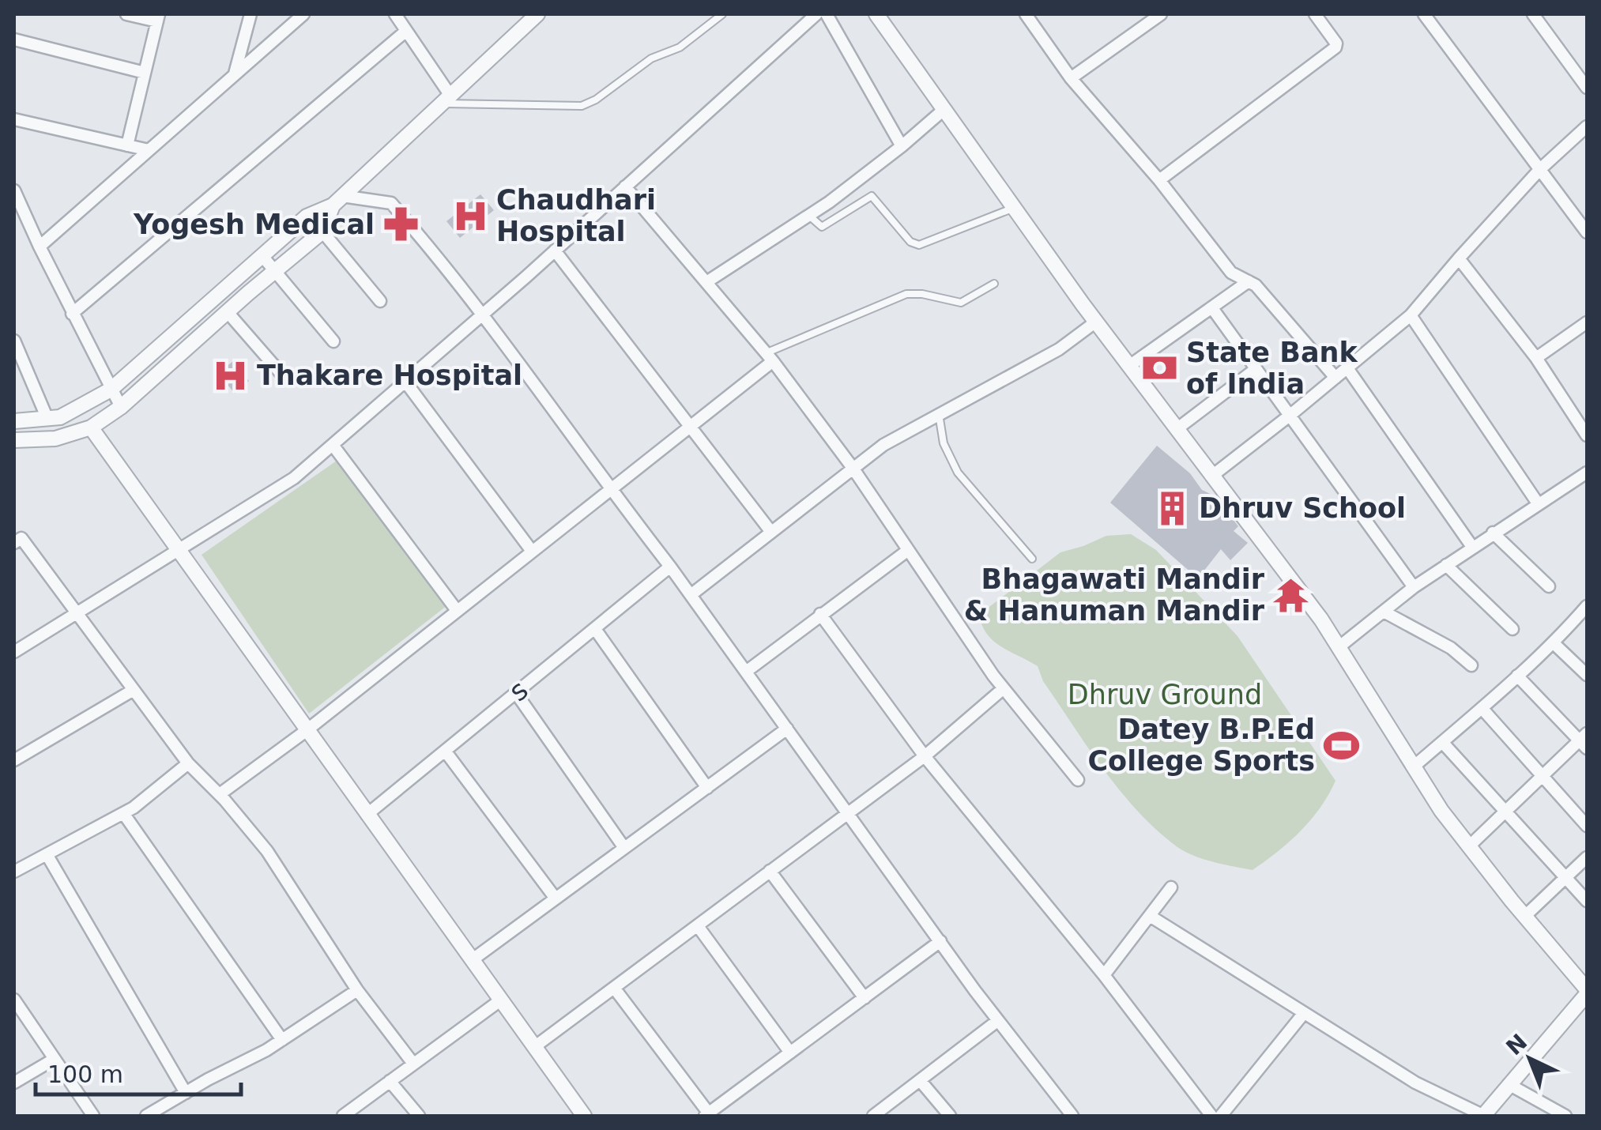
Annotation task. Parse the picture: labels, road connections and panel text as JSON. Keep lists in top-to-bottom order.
{
  "streets": {
    "street": ["s"]
  },
  "parks": ["Dhruv Ground"],
  "places": {
    "hospital": ["Chaudhari Hospital", "Thakare Hospital"],
    "pharmacy": ["Yogesh Medical"],
    "bank": ["State Bank of India"],
    "building": ["Dhruv School"],
    "temple": ["Bhagawati Mandir & Hanuman Mandir"],
    "sports": ["Datey B.P.Ed College Sports"]
  },
  "scale_bar": "100 m",
  "north": "top left"
}
